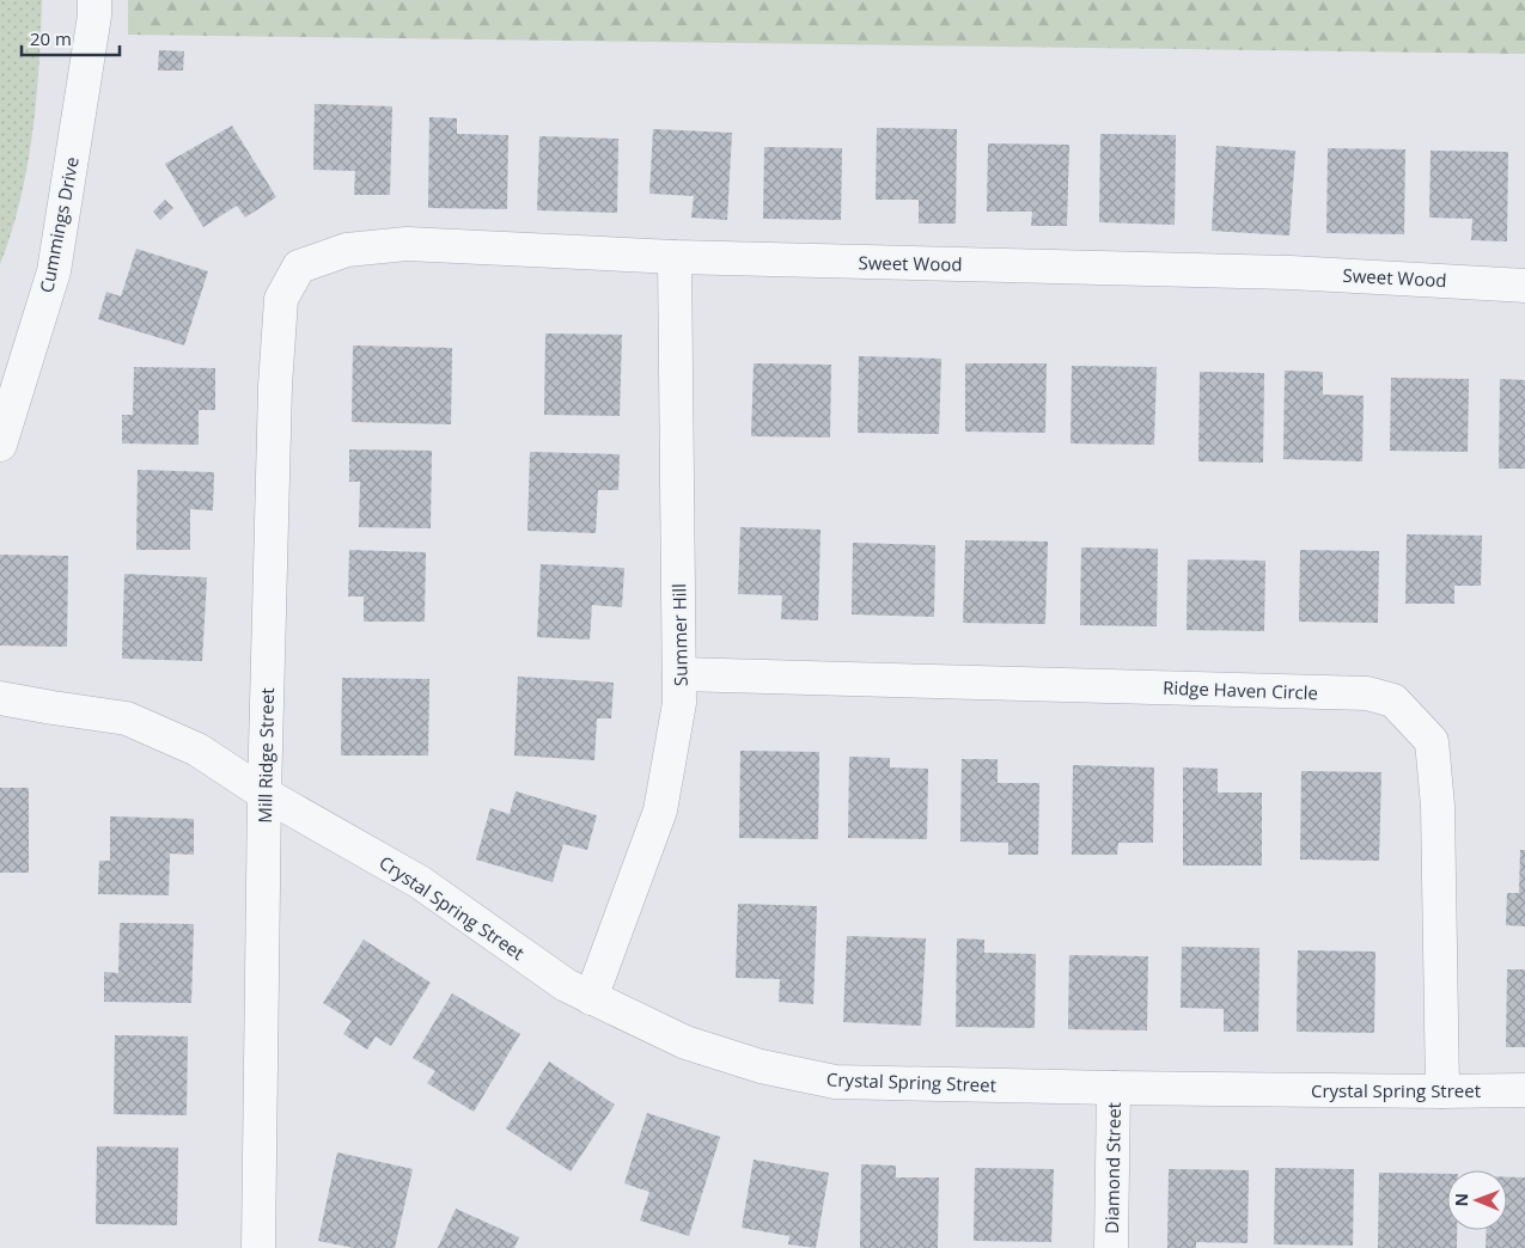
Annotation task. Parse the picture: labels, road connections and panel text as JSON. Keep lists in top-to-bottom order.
{
  "streets": {
    "street": [
      "Cummings Drive",
      "Sweet Wood",
      "Summer Hill",
      "Ridge Haven Circle",
      "Mill Ridge Street",
      "Crystal Spring Street",
      "Diamond Street"
    ]
  },
  "crossings": [
    ["Sweet Wood", "Summer Hill"],
    ["Sweet Wood", "Mill Ridge Street"],
    ["Summer Hill", "Ridge Haven Circle"],
    ["Summer Hill", "Crystal Spring Street"],
    ["Ridge Haven Circle", "Crystal Spring Street"],
    ["Mill Ridge Street", "Crystal Spring Street"],
    ["Crystal Spring Street", "Diamond Street"]
  ],
  "scale_bar": "20 m",
  "north": "left"
}
